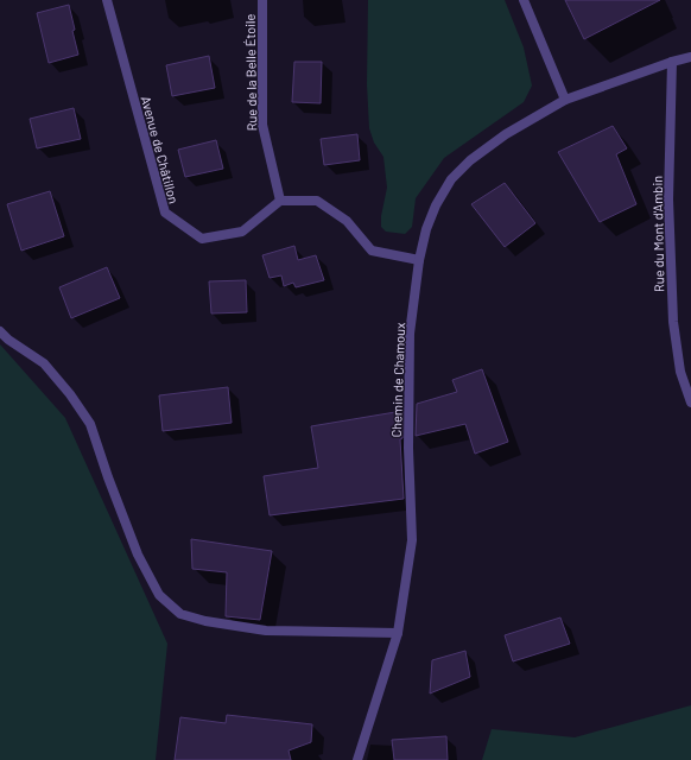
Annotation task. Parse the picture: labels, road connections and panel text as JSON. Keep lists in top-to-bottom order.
{
  "streets": {
    "street": [
      "Rue de la Belle Étoile",
      "Avenue de Châtillon",
      "Rue du Mont d'Ambin",
      "Chemin de Chamoux"
    ]
  },
  "crossings": [
    ["Rue de la Belle Étoile", "Avenue de Châtillon"],
    ["Rue du Mont d'Ambin", "Chemin de Chamoux"]
  ]
}
